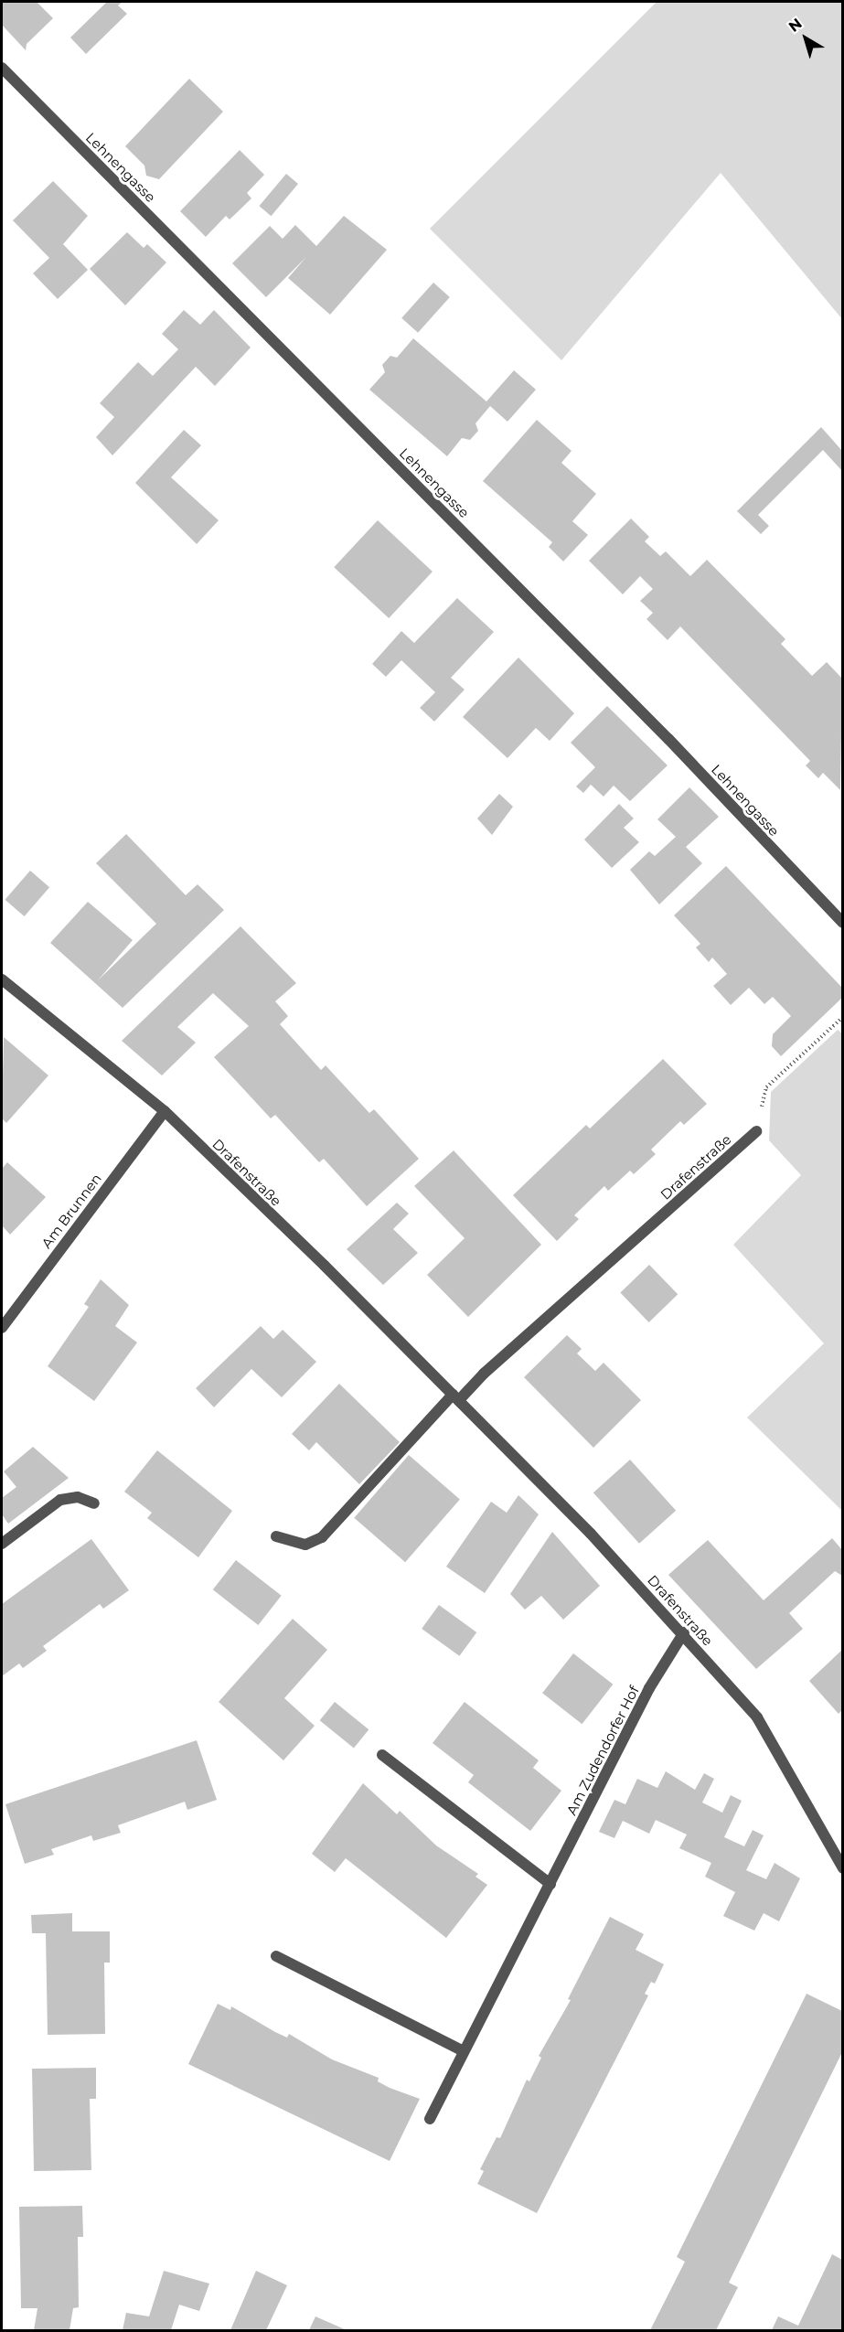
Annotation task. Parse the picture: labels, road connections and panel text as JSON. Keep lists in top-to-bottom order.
{
  "streets": {
    "street": [
      "Lehnengasse",
      "Drafenstraße",
      "Am Brunnen",
      "Am Zudendorfer Hof"
    ]
  },
  "crossings": [
    ["Drafenstraße", "Am Brunnen"],
    ["Drafenstraße", "Am Zudendorfer Hof"]
  ],
  "north": "top left"
}
